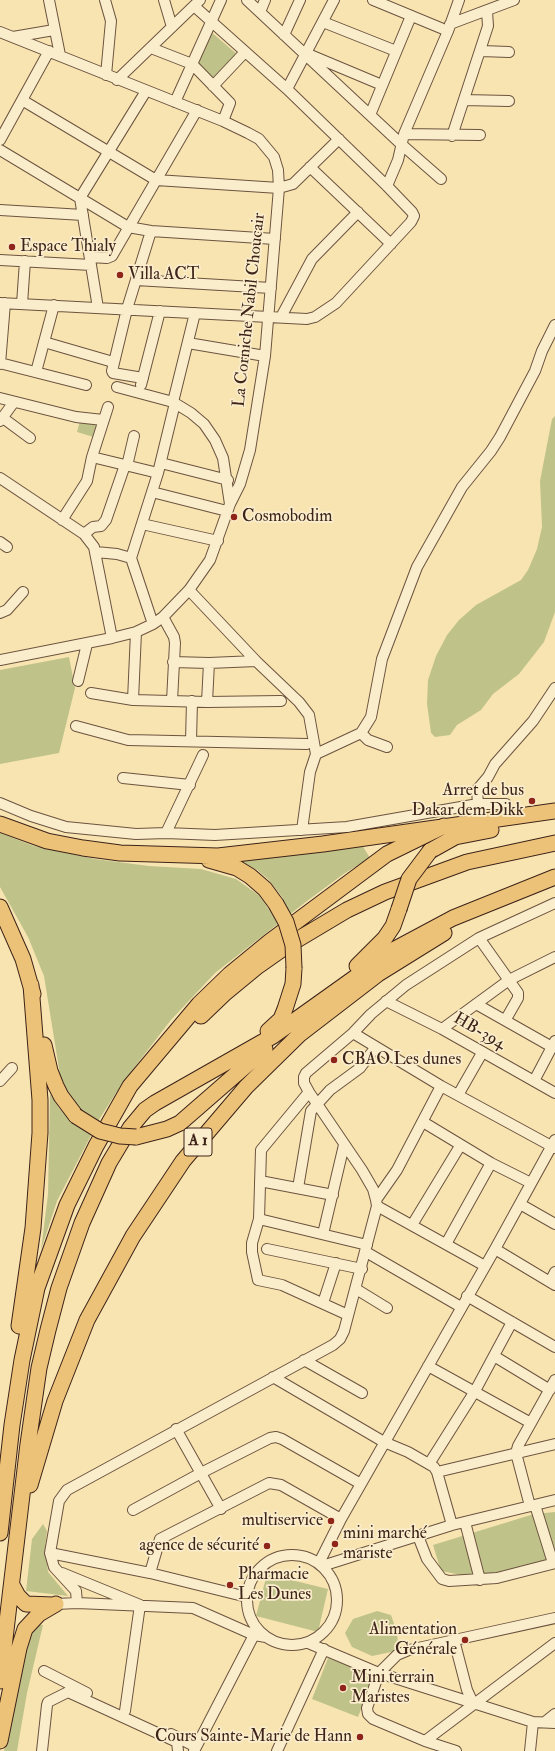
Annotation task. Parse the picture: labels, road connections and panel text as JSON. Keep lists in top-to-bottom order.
{
  "streets": {
    "highway": ["A 1"],
    "street": ["La Corniche Nabil Choucair", "HB-394"]
  },
  "places": [
    "Espace Thialy",
    "Villa ACT",
    "Cosmobodim",
    "Arret de bus Dakar dem Dikk",
    "CBAO Les dunes",
    "multiservice",
    "mini marché mariste",
    "agence de sécurité",
    "Pharmacie Les Dunes",
    "Alimentation Générale",
    "Mini terrain Maristes",
    "Cours Sainte-Marie de Hann"
  ]
}
